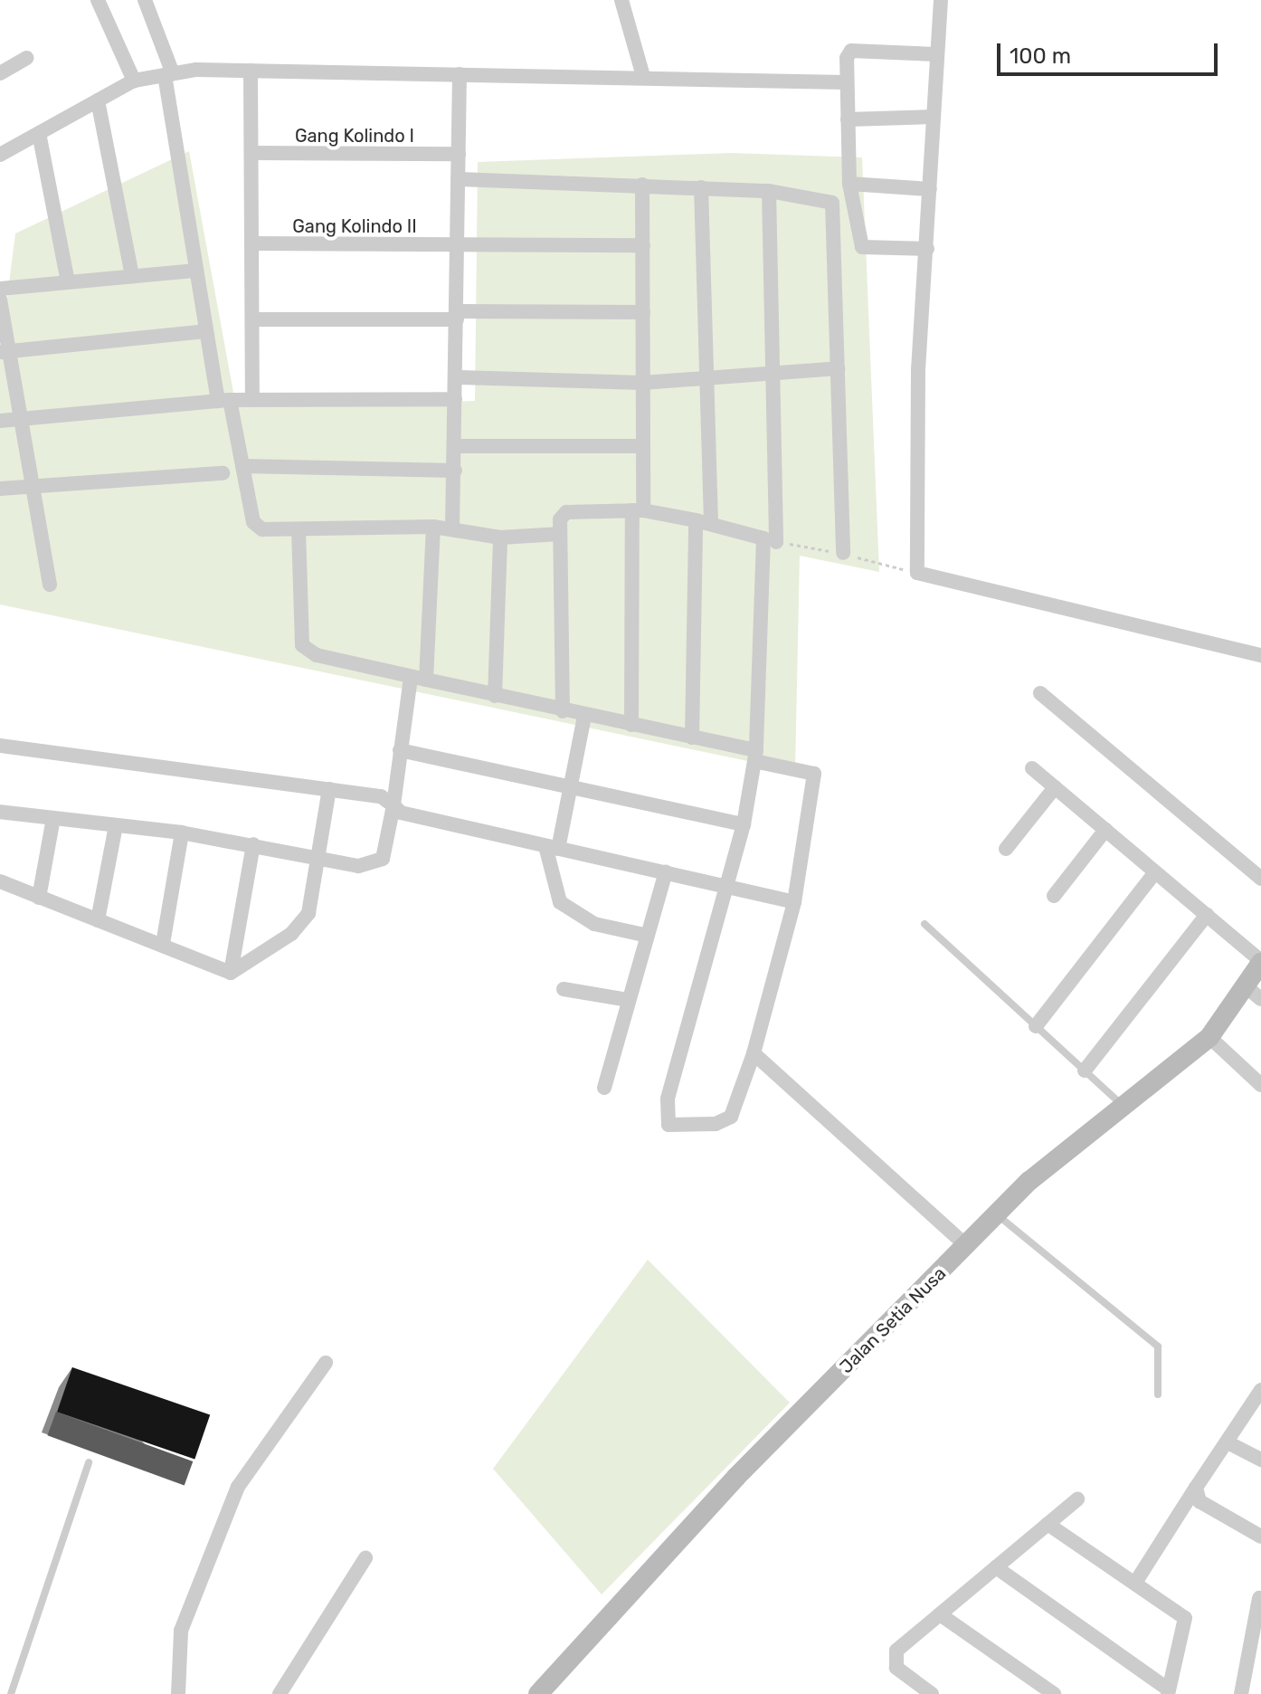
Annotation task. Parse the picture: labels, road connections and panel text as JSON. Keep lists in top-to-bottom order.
{
  "streets": {
    "street": ["Gang Kolindo I", "Gang Kolindo II", "Jalan Setia Nusa"]
  },
  "scale_bar": "100 m"
}
